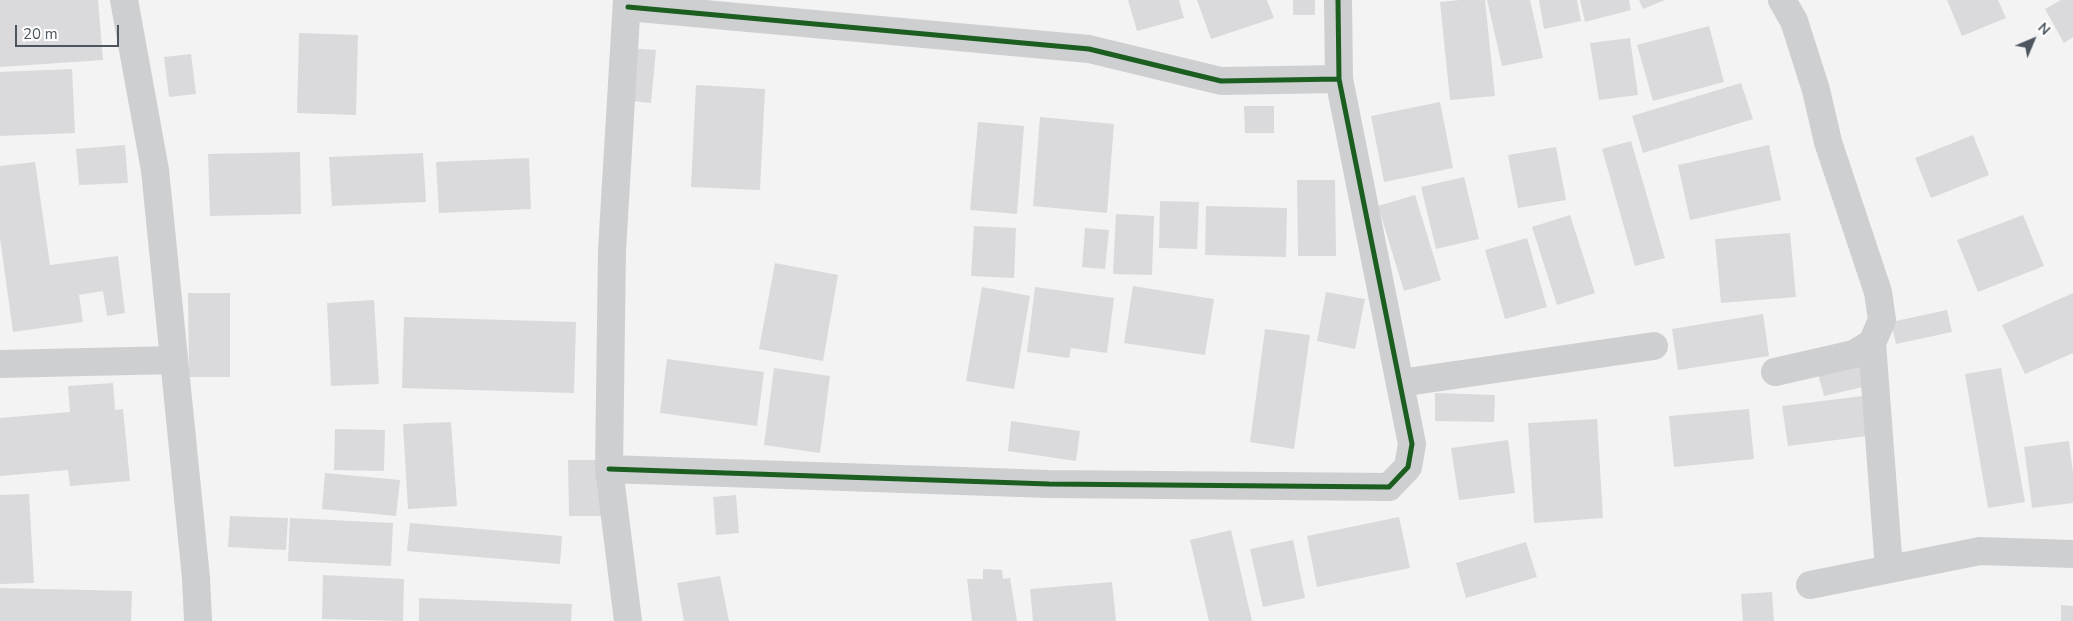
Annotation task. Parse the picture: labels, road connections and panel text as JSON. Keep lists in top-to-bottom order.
{
  "scale_bar": "20 m",
  "north": "top right"
}
